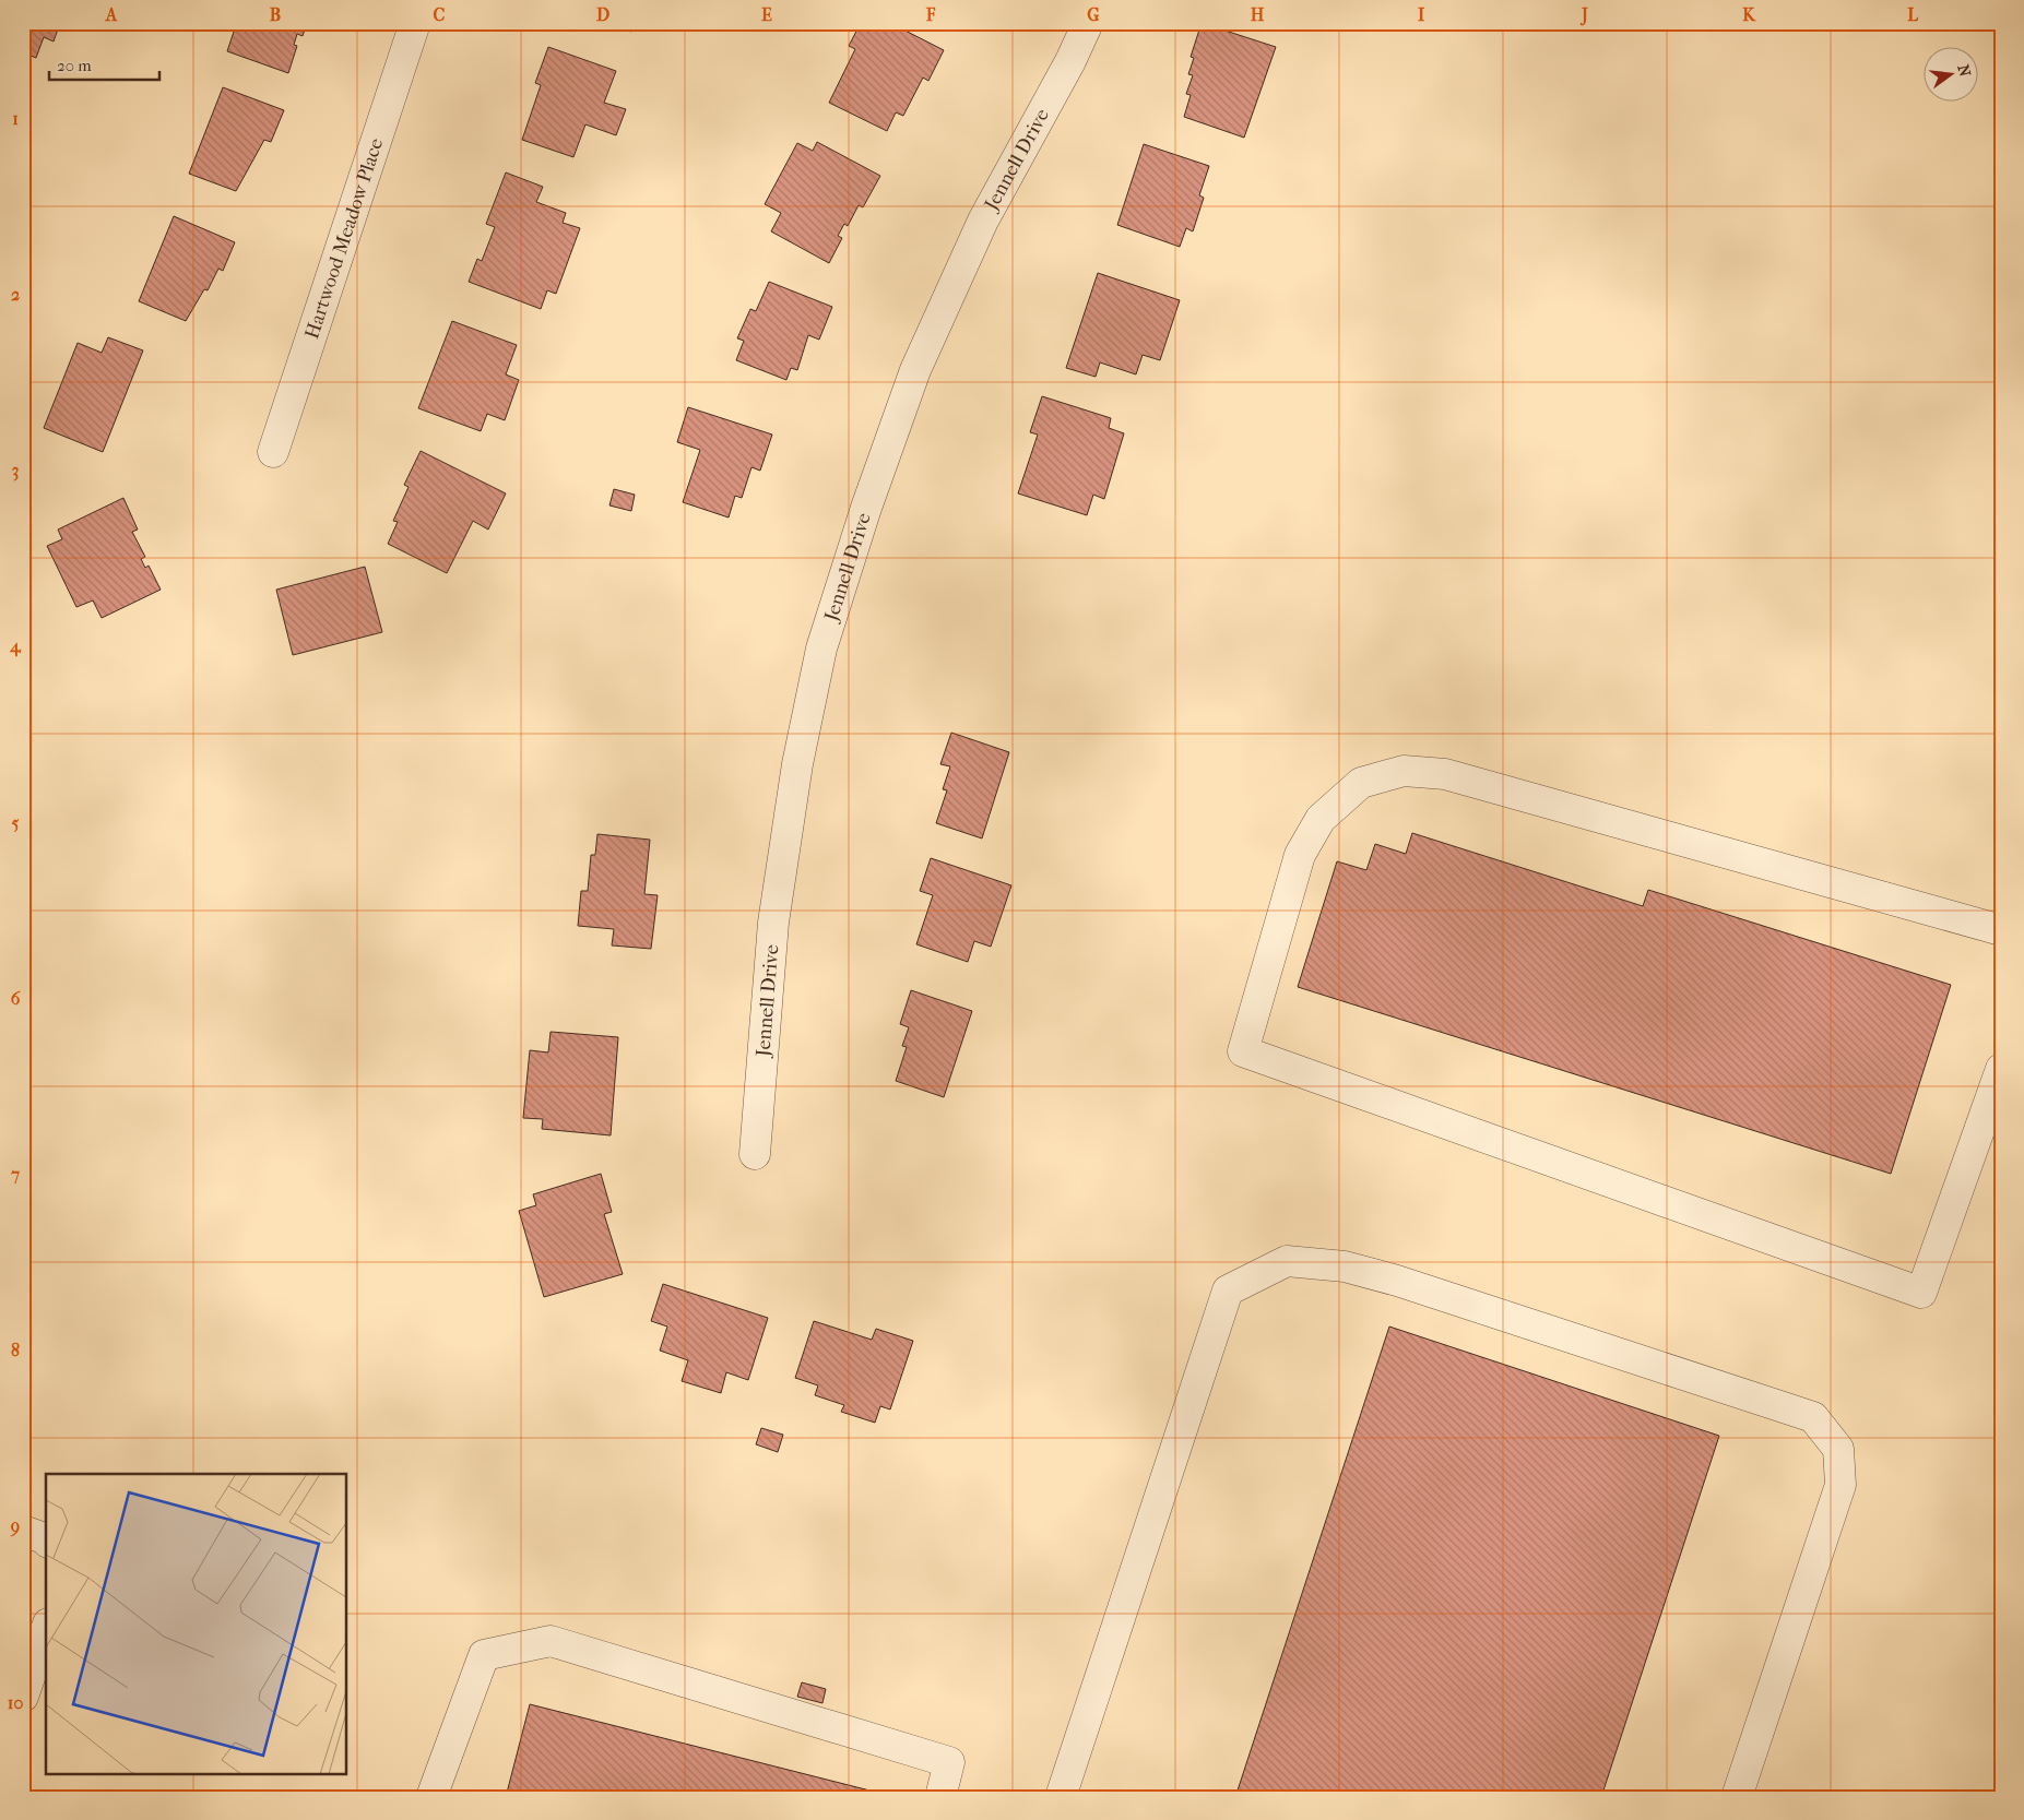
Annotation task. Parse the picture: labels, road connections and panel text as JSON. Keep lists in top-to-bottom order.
{
  "streets": {
    "street": ["Jennell Drive", "Hartwood Meadow Place"]
  },
  "scale_bar": "20 m",
  "north": "right",
  "grid": {
    "columns": [
      "A",
      "B",
      "C",
      "D",
      "E",
      "F",
      "G",
      "H",
      "I",
      "J",
      "K",
      "L"
    ],
    "rows": [
      "1",
      "2",
      "3",
      "4",
      "5",
      "6",
      "7",
      "8",
      "9",
      "10"
    ]
  }
}
